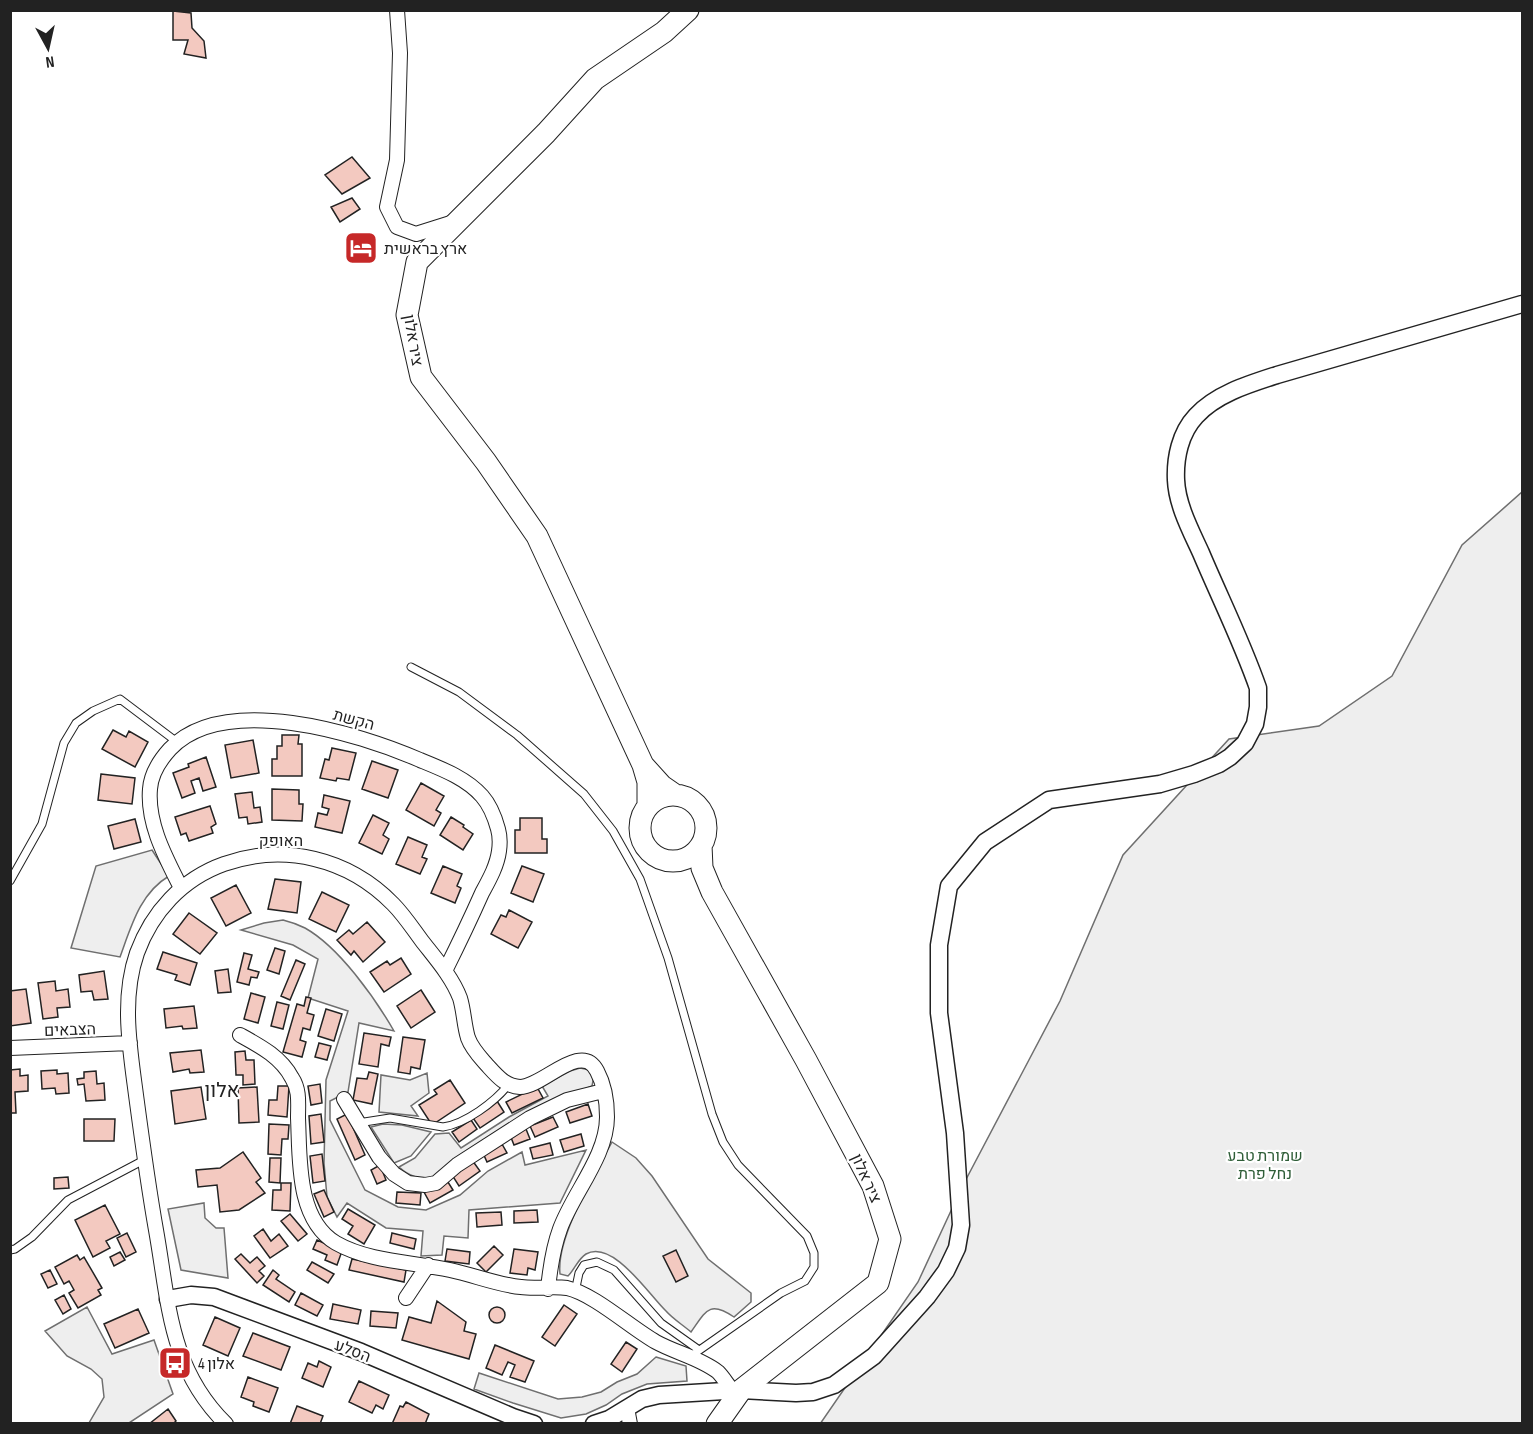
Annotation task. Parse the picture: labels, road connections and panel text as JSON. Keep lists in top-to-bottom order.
{
  "streets": {
    "main road": ["ציר אלון"],
    "street": [
      "הקשת",
      "האופק",
      "הצבאים",
      "הסלע"
    ]
  },
  "crossings": [
    ["הקשת", "האופק"],
    ["האופק", "הצבאים"],
    ["האופק", "הסלע"]
  ],
  "districts": ["אלון"],
  "parks": ["שמורת טבע נחל פרת"],
  "places": {
    "hotel": ["ארץ בראשית"],
    "bus stop": ["אלון 4"]
  },
  "north": "bottom"
}
